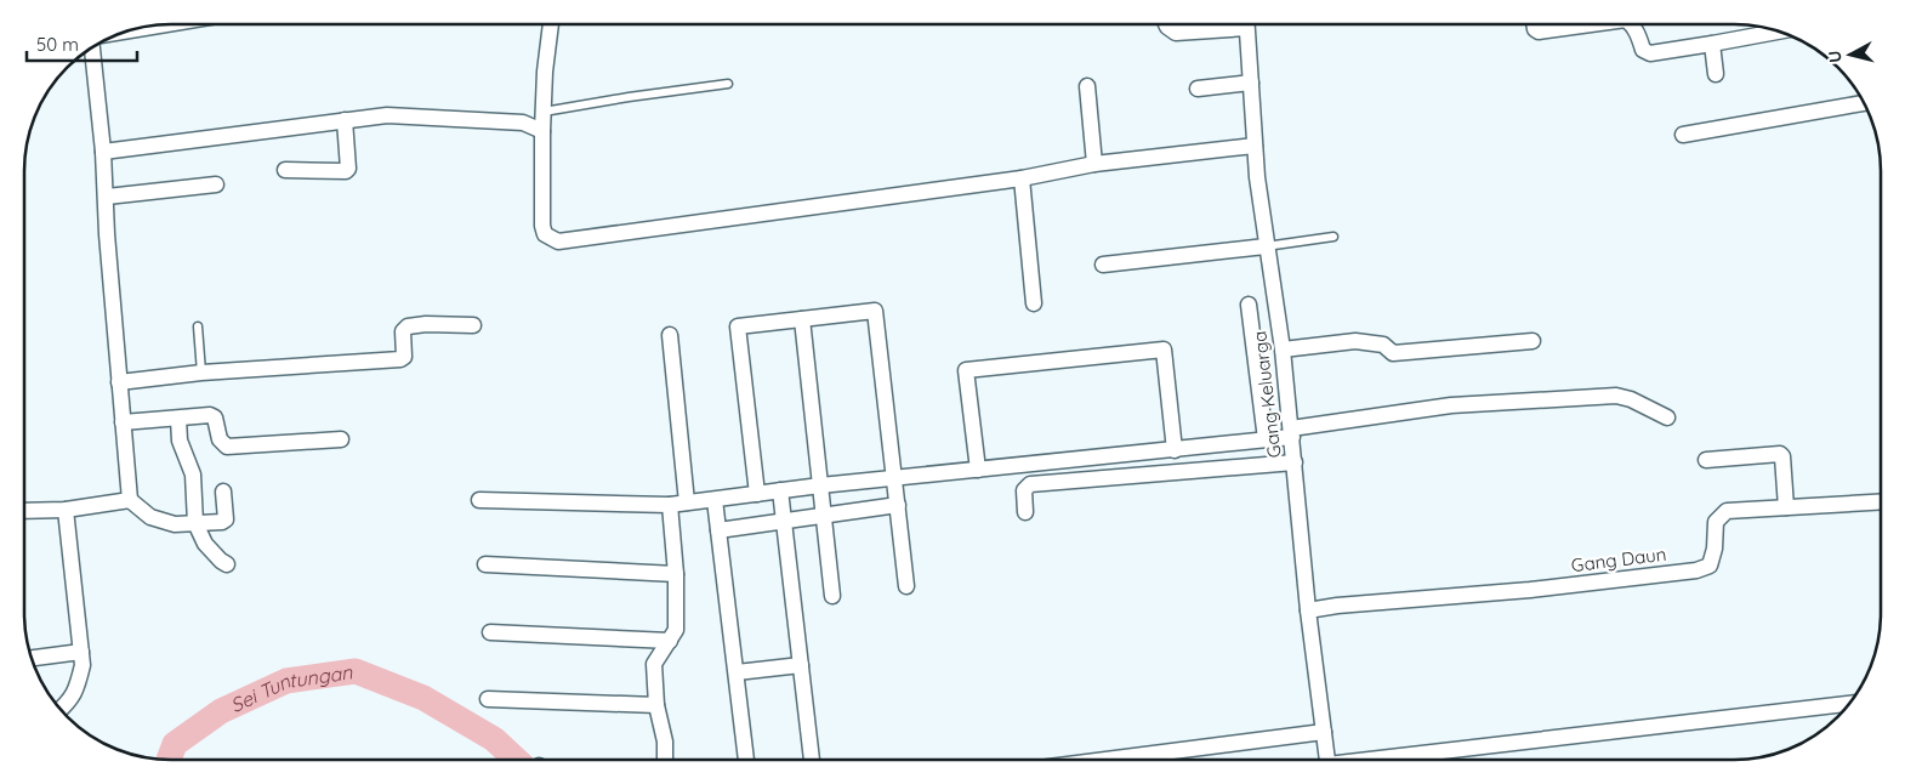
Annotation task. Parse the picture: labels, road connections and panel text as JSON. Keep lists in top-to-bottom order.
{
  "streets": {
    "street": ["Gang Keluarga", "Gang Daun"]
  },
  "crossings": [
    ["Gang Keluarga", "Gang Daun"]
  ],
  "water": ["Sei Tuntungan"],
  "scale_bar": "50 m",
  "north": "left"
}
